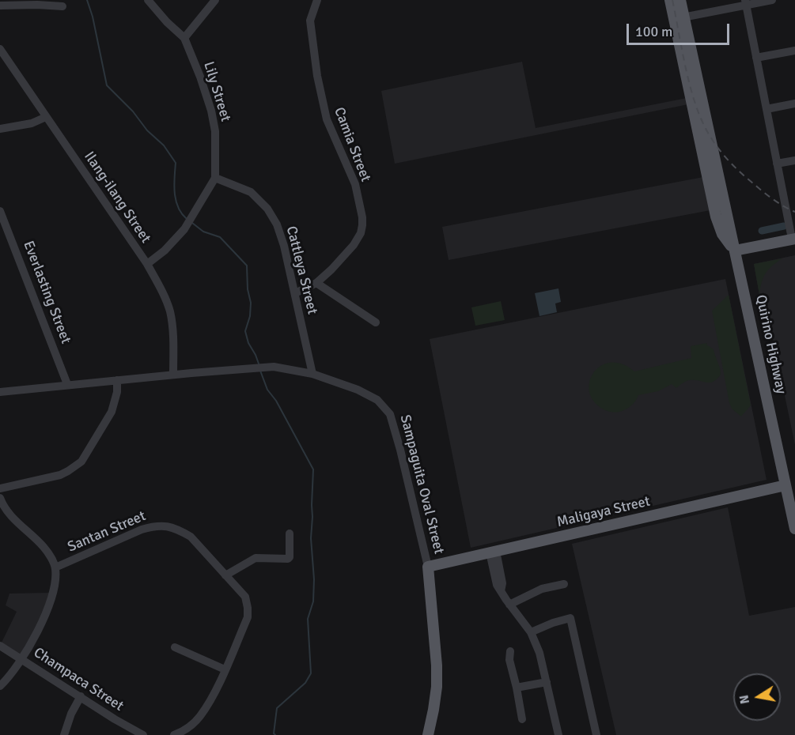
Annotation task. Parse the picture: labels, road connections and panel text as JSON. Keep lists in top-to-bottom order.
{
  "streets": {
    "main road": ["Quirino Highway", "Sampaguita Oval Street", "Maligaya Street"],
    "street": [
      "Lily Street",
      "Camia Street",
      "Ilang-ilang Street",
      "Cattleya Street",
      "Everlasting Street",
      "Santan Street",
      "Champaca Street"
    ]
  },
  "crossings": [
    ["Lily Street", "Cattleya Street"],
    ["Camia Street", "Cattleya Street"],
    ["Ilang-ilang Street", "Sampaguita Oval Street"],
    ["Cattleya Street", "Sampaguita Oval Street"],
    ["Everlasting Street", "Sampaguita Oval Street"],
    ["Quirino Highway", "Maligaya Street"],
    ["Sampaguita Oval Street", "Maligaya Street"]
  ],
  "scale_bar": "100 m",
  "north": "left"
}
